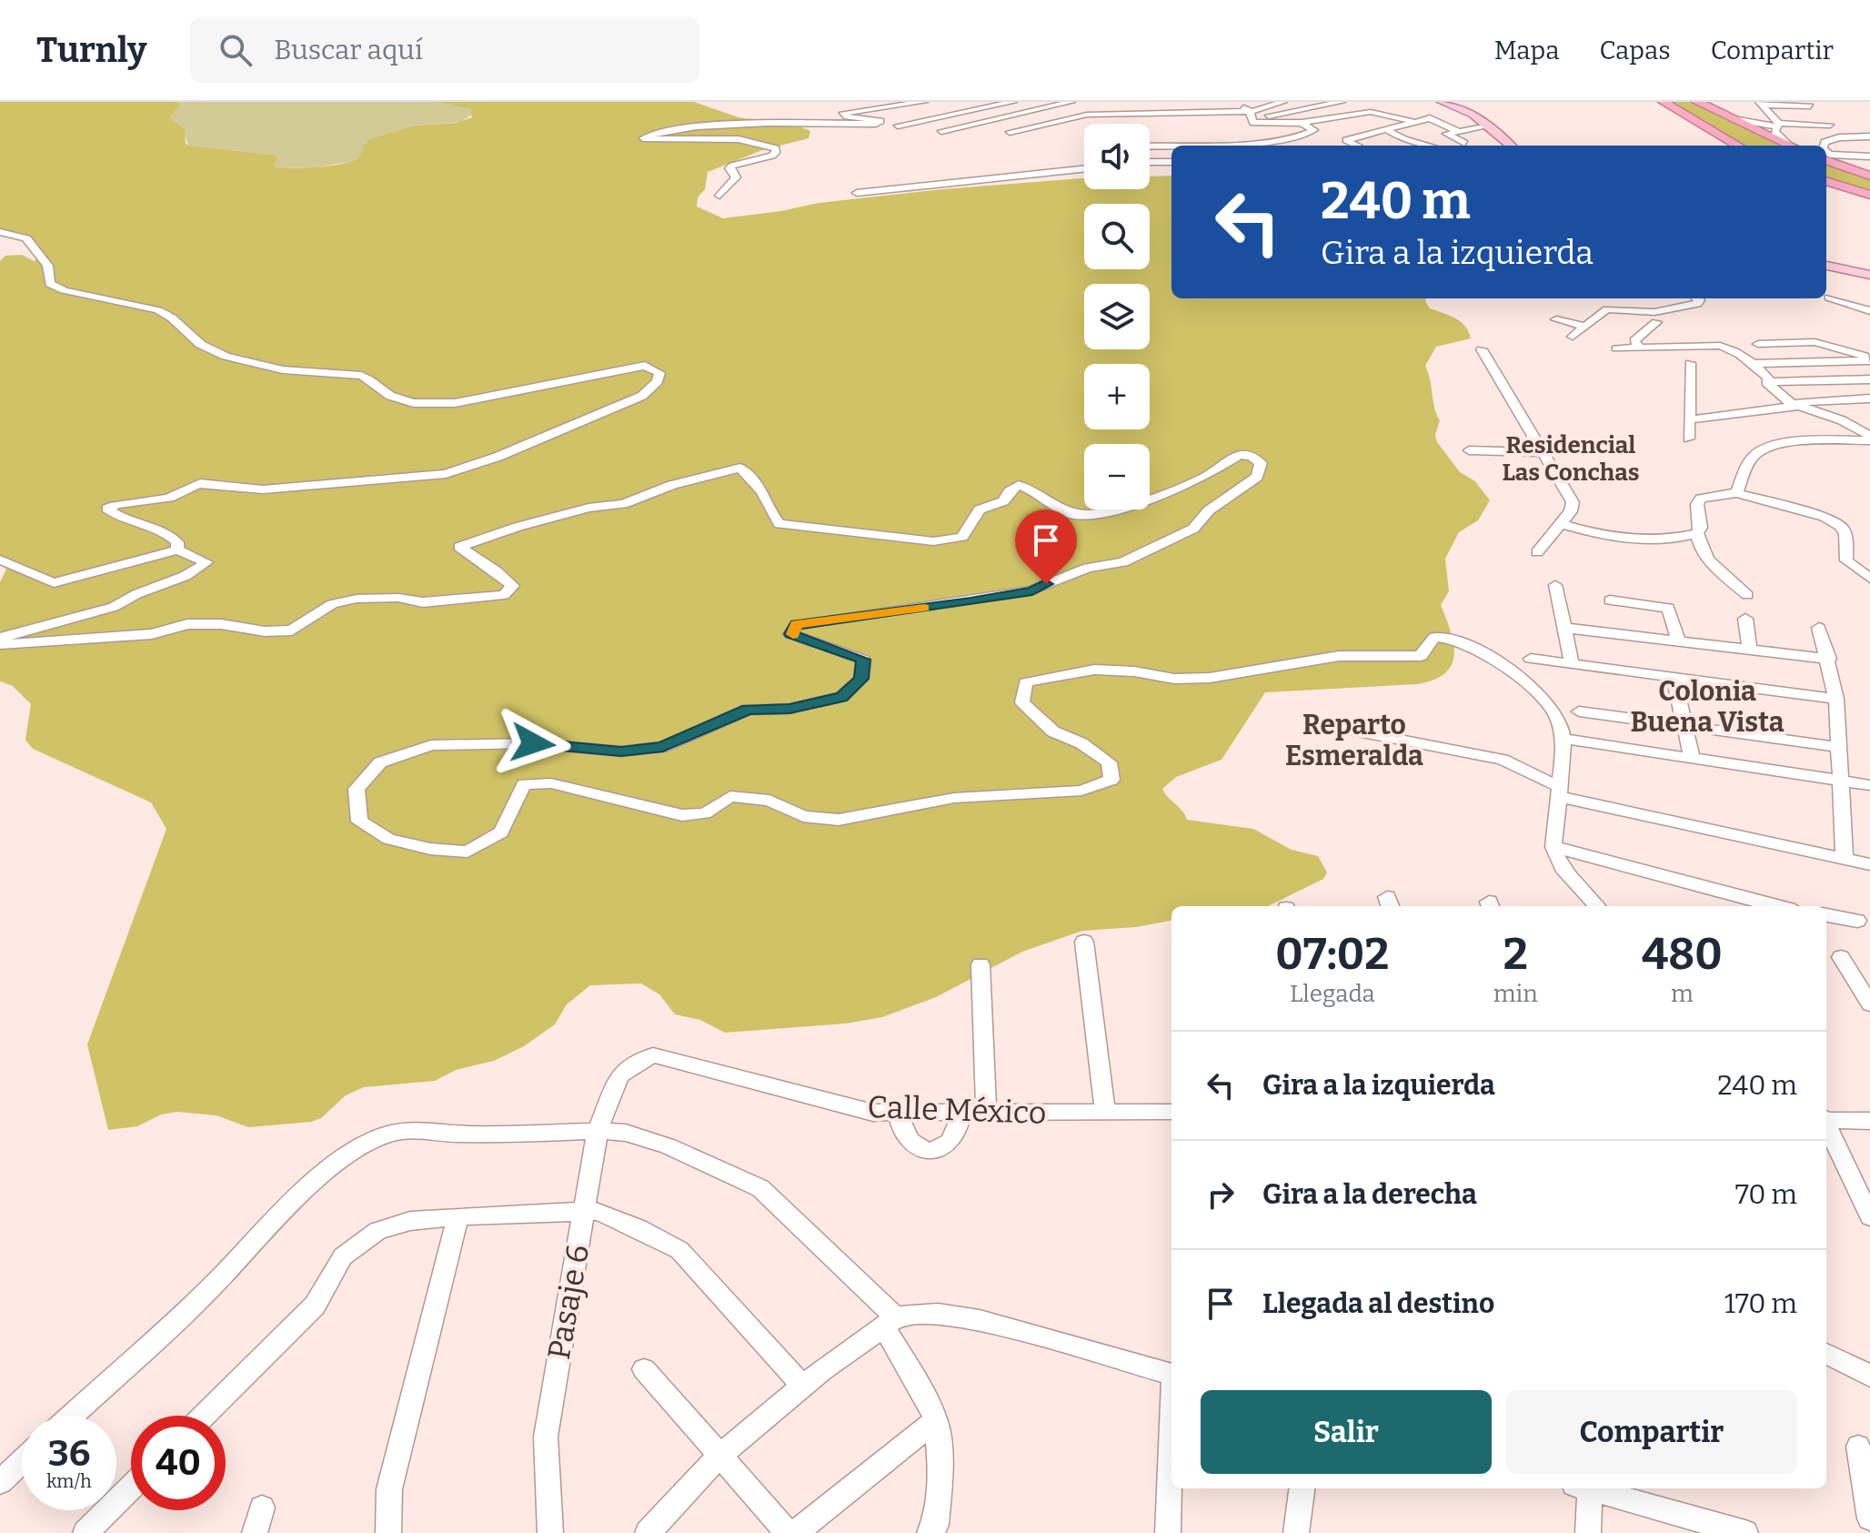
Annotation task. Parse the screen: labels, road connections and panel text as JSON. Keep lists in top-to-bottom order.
{
  "streets": {
    "street": ["Calle México", "Pasaje 6"]
  },
  "crossings": [
    ["Calle México", "Pasaje 6"]
  ],
  "districts": ["Residencial Las Conchas", "Colonia Buena Vista", "Reparto Esmeralda"],
  "page": {
    "header": "Turnly",
    "search": "Buscar aquí",
    "nav": ["Mapa", "Capas", "Compartir"],
    "map_buttons": ["+", "−"],
    "turn": ["240 m", "Gira a la izquierda"],
    "eta": [
      "07:02",
      "Llegada",
      "2",
      "min",
      "480",
      "m"
    ],
    "list": [
      {
        "name": "Gira a la izquierda",
        "value": "240 m"
      },
      {
        "name": "Gira a la derecha",
        "value": "70 m"
      },
      {
        "name": "Llegada al destino",
        "value": "170 m"
      }
    ],
    "buttons": ["Salir", "Compartir"],
    "speed": "36 km/h",
    "limit": "40"
  }
}
